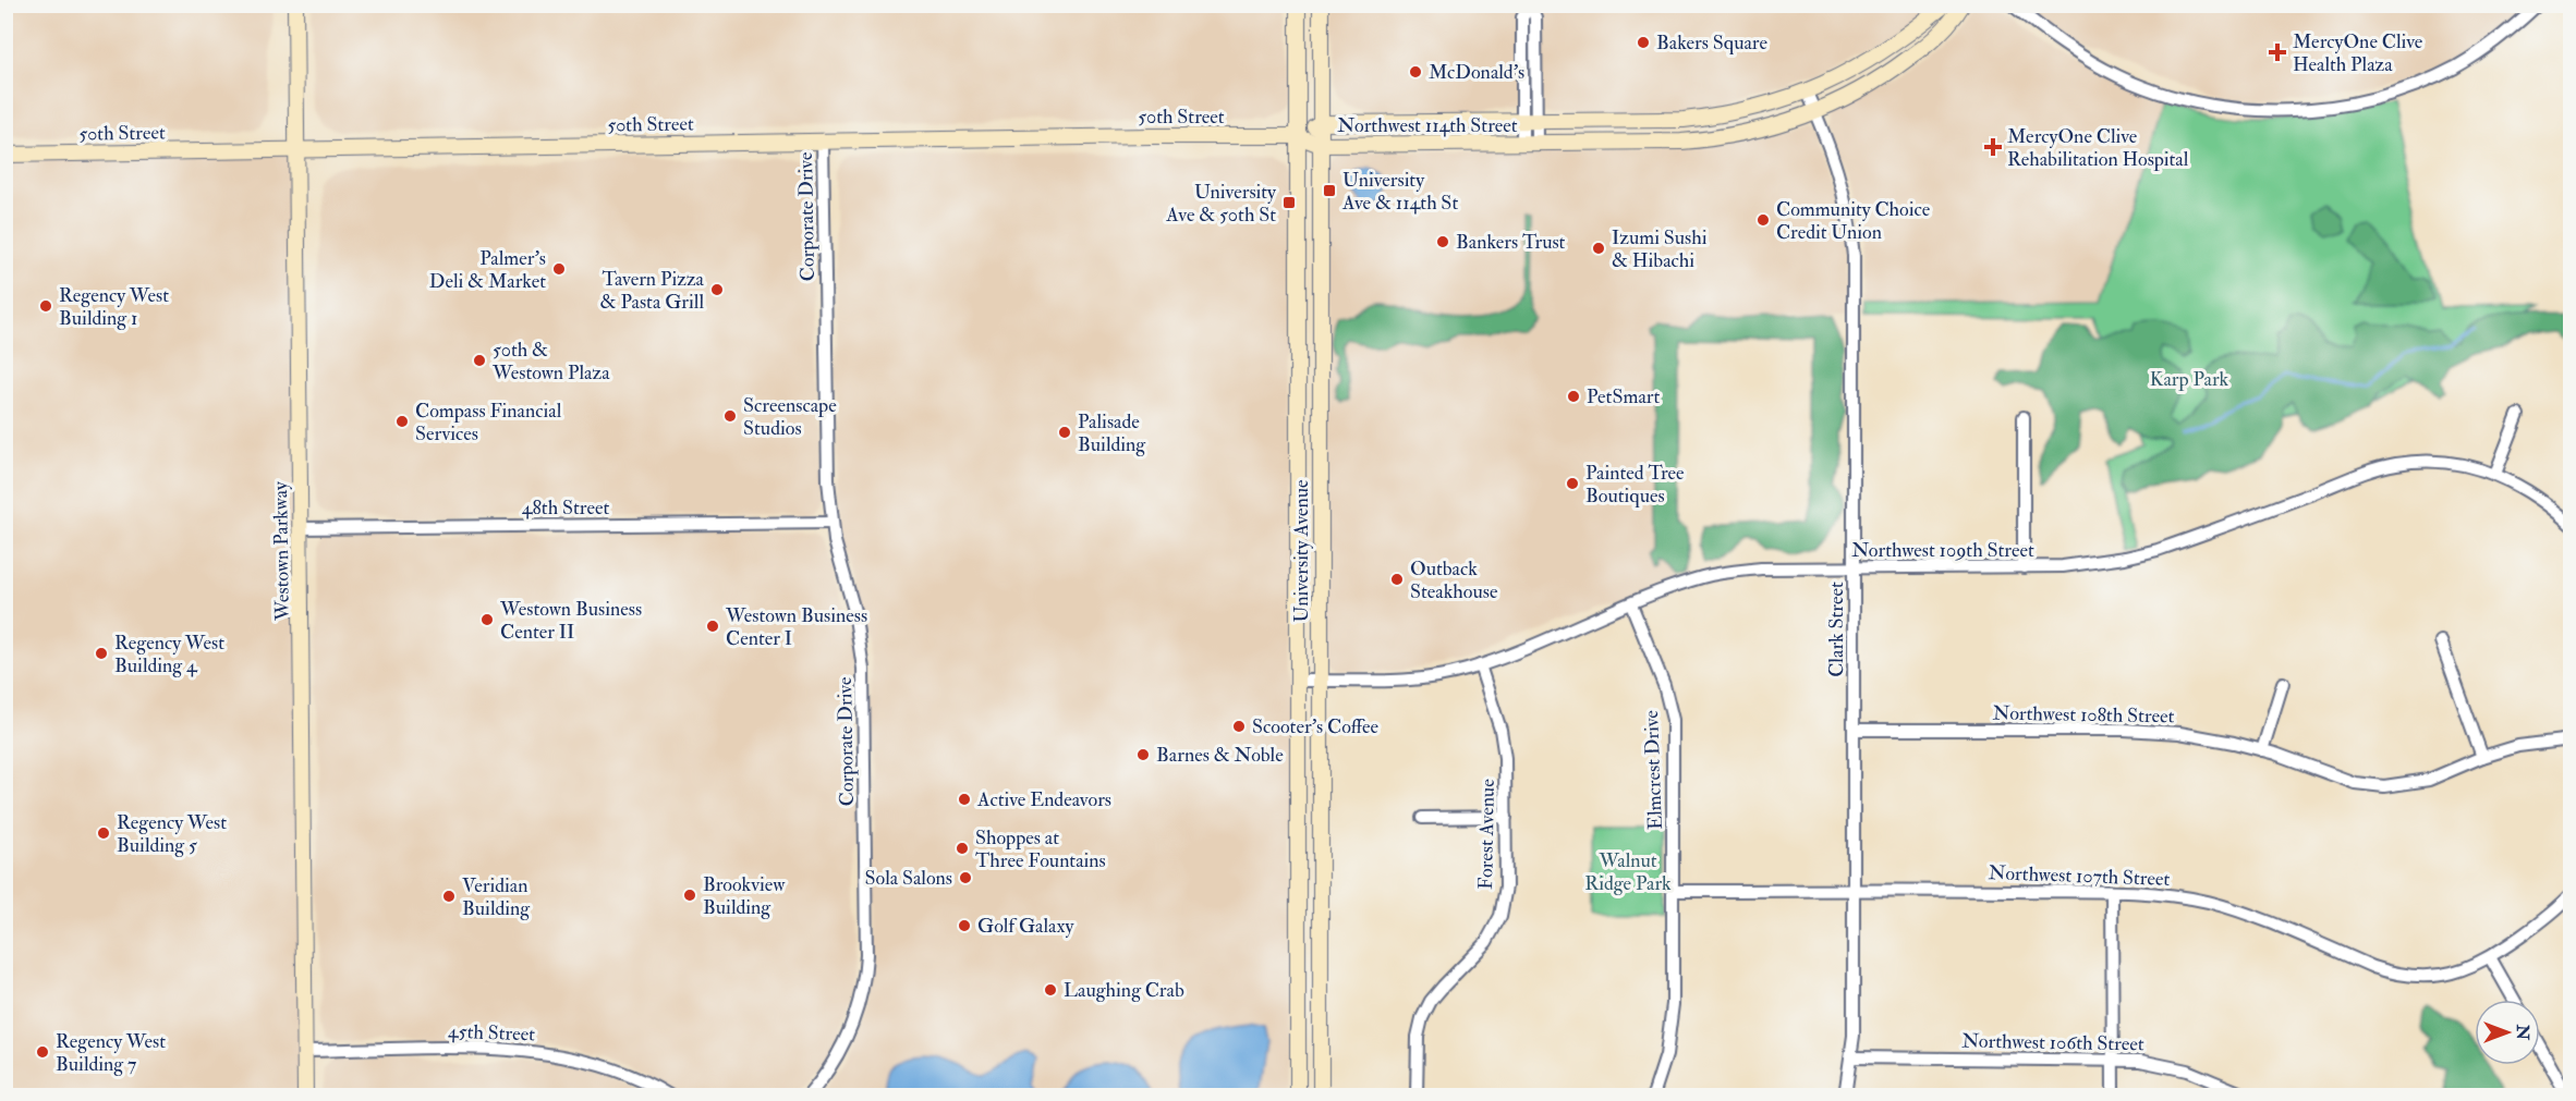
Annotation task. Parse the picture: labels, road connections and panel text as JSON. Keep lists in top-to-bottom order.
{
  "streets": {
    "main road": [
      "50th Street",
      "Northwest 114th Street",
      "Westown Parkway",
      "University Avenue"
    ],
    "street": [
      "Corporate Drive",
      "48th Street",
      "Northwest 109th Street",
      "Clark Street",
      "Northwest 108th Street",
      "Elmcrest Drive",
      "Forest Avenue",
      "Northwest 107th Street",
      "45th Street",
      "Northwest 106th Street"
    ]
  },
  "crossings": [
    ["50th Street", "Northwest 114th Street"],
    ["50th Street", "Corporate Drive"],
    ["50th Street", "Westown Parkway"],
    ["50th Street", "University Avenue"],
    ["Northwest 114th Street", "University Avenue"],
    ["Northwest 114th Street", "Clark Street"],
    ["Corporate Drive", "48th Street"],
    ["48th Street", "Westown Parkway"],
    ["Northwest 109th Street", "University Avenue"],
    ["Northwest 109th Street", "Clark Street"],
    ["Northwest 109th Street", "Elmcrest Drive"],
    ["Northwest 109th Street", "Forest Avenue"],
    ["Westown Parkway", "45th Street"],
    ["Clark Street", "Northwest 108th Street"],
    ["Clark Street", "Northwest 107th Street"],
    ["Clark Street", "Northwest 106th Street"],
    ["Elmcrest Drive", "Northwest 107th Street"]
  ],
  "parks": ["Karp Park", "Walnut Ridge Park"],
  "places": {
    "other": [
      "Bakers Square",
      "McDonald's",
      "Community Choice Credit Union",
      "Bankers Trust",
      "Izumi Sushi & Hibachi",
      "Palmer's Deli & Market",
      "Tavern Pizza & Pasta Grill",
      "Regency West Building 1",
      "50th & Westown Plaza",
      "PetSmart",
      "Screenscape Studios",
      "Compass Financial Services",
      "Palisade Building",
      "Painted Tree Boutiques",
      "Outback Steakhouse",
      "Westown Business Center II",
      "Westown Business Center I",
      "Regency West Building 4",
      "Scooter's Coffee",
      "Barnes & Noble",
      "Active Endeavors",
      "Regency West Building 5",
      "Shoppes at Three Fountains",
      "Sola Salons",
      "Brookview Building",
      "Veridian Building",
      "Golf Galaxy",
      "Laughing Crab",
      "Regency West Building 7"
    ],
    "health": ["MercyOne Clive Health Plaza", "MercyOne Clive Rehabilitation Hospital"],
    "transit": ["University Ave & 114th St", "University Ave & 50th St"]
  },
  "north": "right"
}
